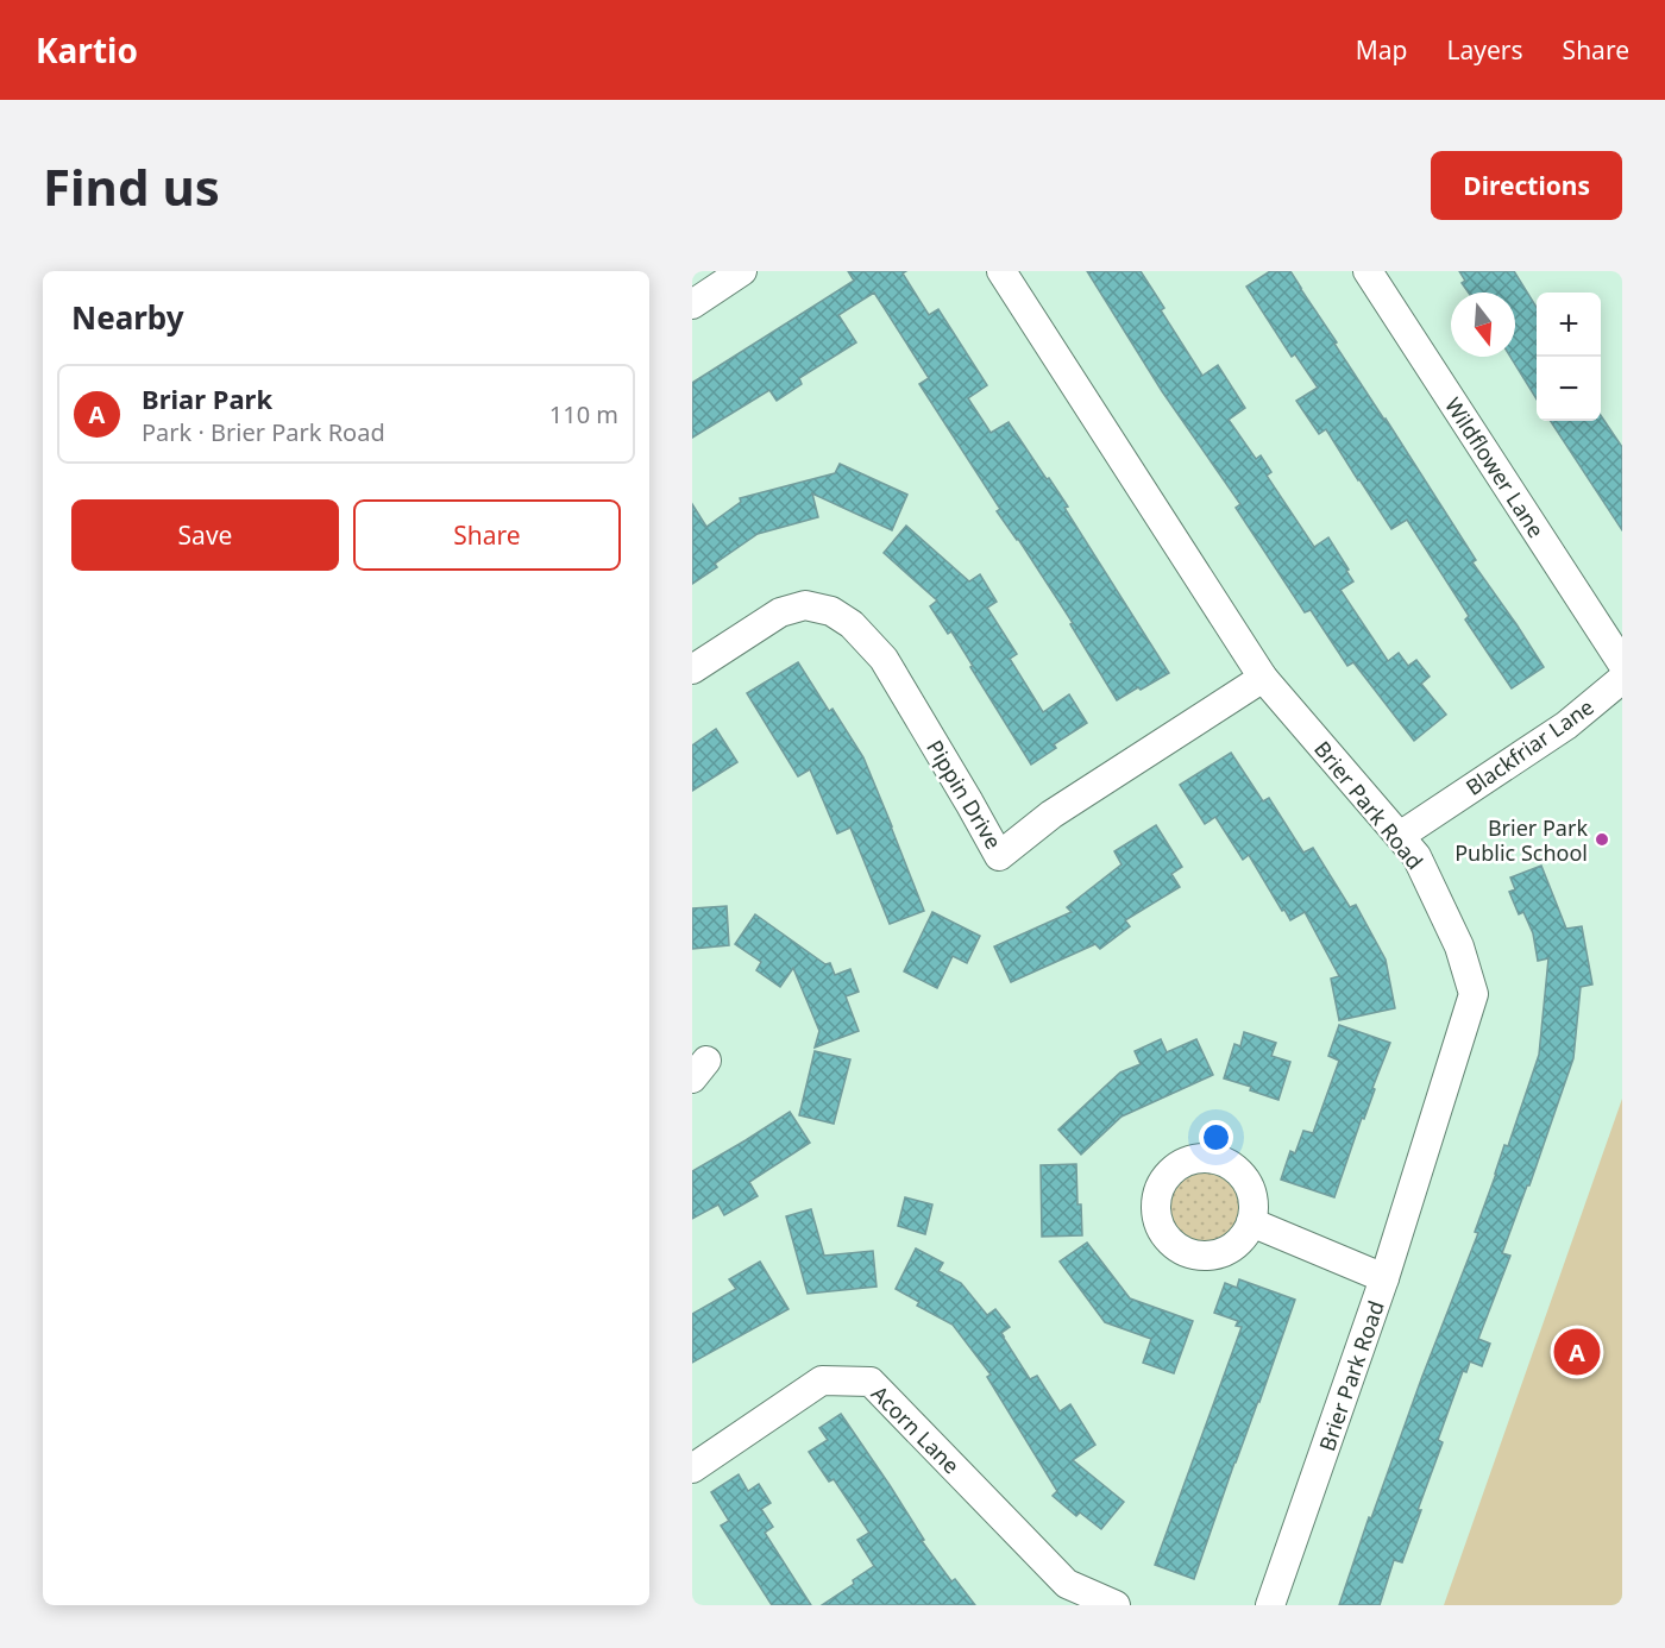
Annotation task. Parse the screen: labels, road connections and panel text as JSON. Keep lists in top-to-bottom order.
{
  "streets": {
    "street": [
      "Wildflower Lane",
      "Blackfriar Lane",
      "Pippin Drive",
      "Brier Park Road",
      "Acorn Lane"
    ]
  },
  "crossings": [
    ["Blackfriar Lane", "Brier Park Road"],
    ["Pippin Drive", "Brier Park Road"]
  ],
  "places": ["Brier Park Public School"],
  "north": "bottom",
  "page": {
    "header": "Kartio",
    "nav": ["Map", "Layers", "Share"],
    "buttons": [
      "Directions",
      ["Save", "Share"]
    ],
    "title": "Find us",
    "heading": "Nearby",
    "map_buttons": ["+", "−"],
    "list": [
      {
        "mark": "A",
        "name": "Briar Park",
        "note": "Park · Brier Park Road",
        "value": "110 m"
      }
    ],
    "pins": "A"
  }
}
